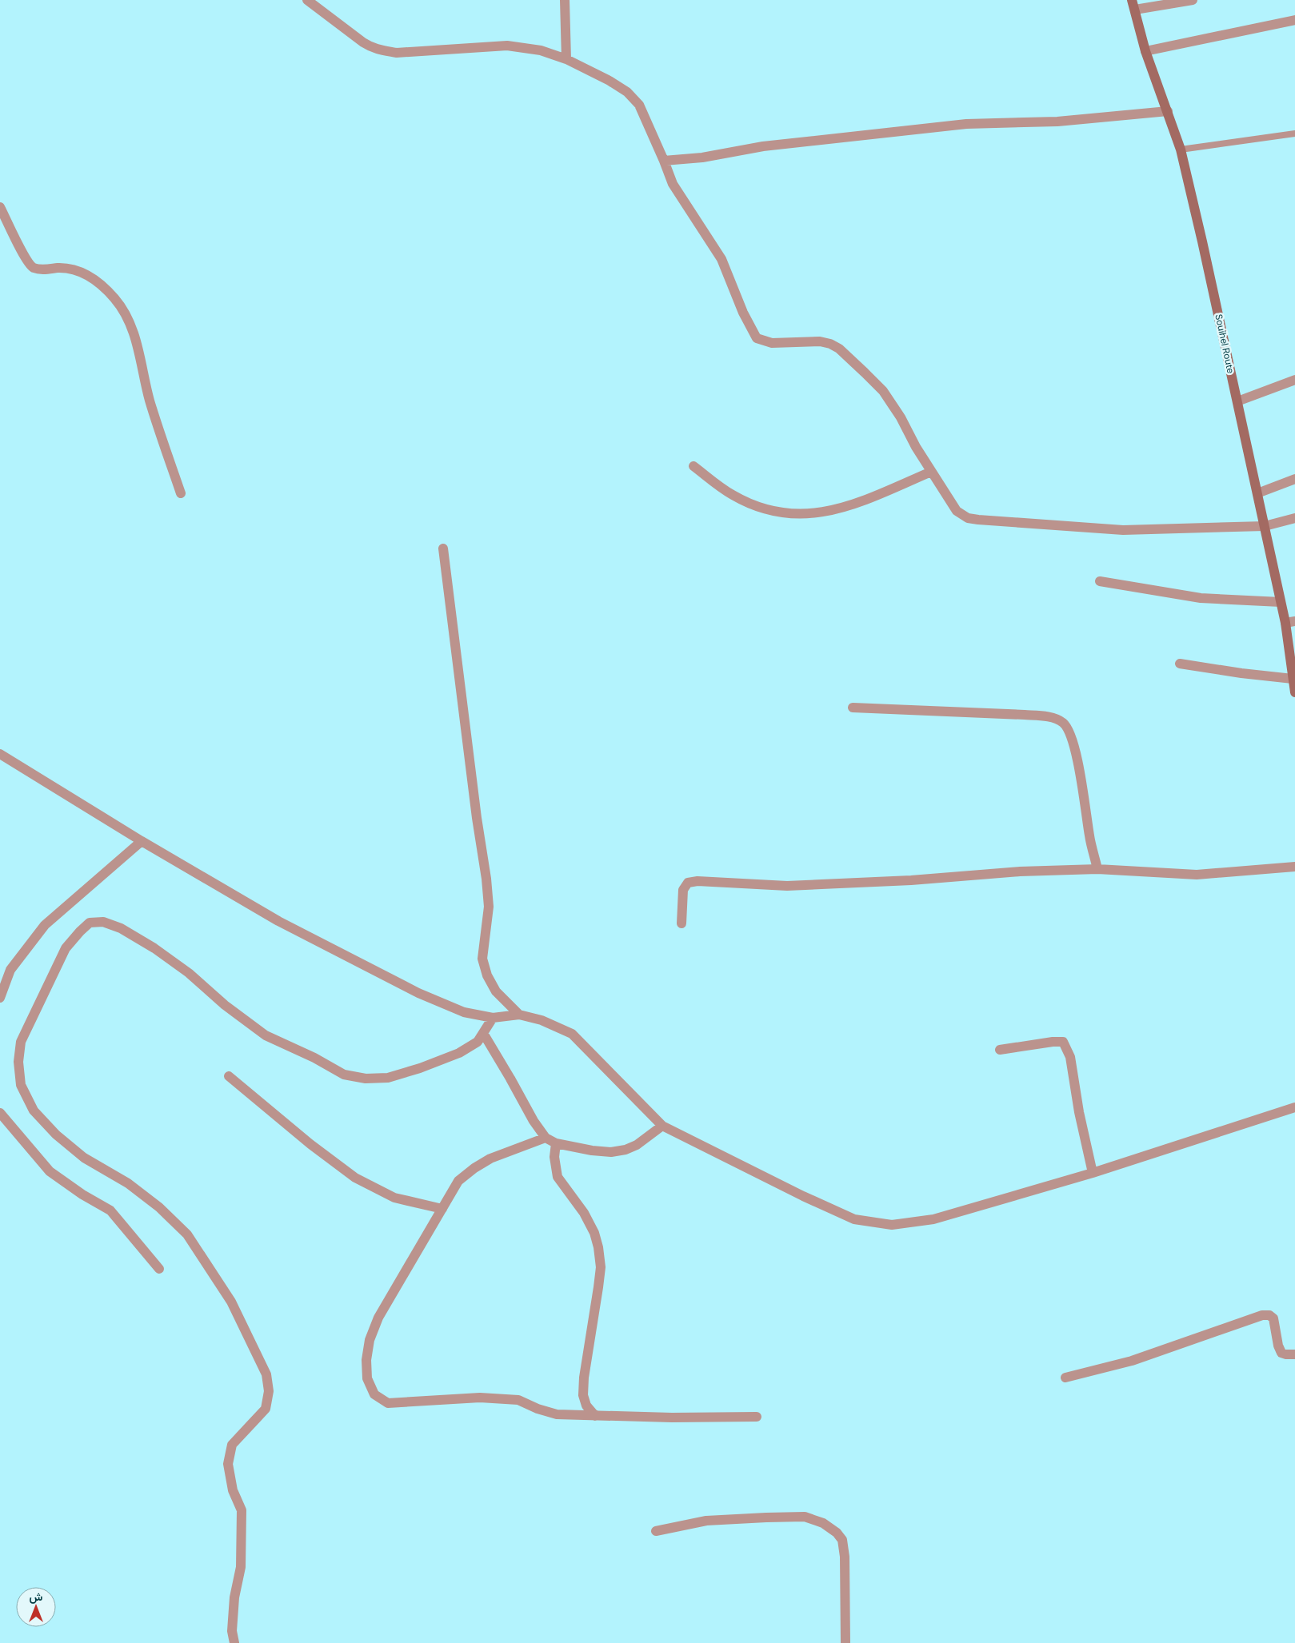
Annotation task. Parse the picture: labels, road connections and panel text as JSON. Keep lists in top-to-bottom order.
{
  "streets": {
    "main road": ["Souihel Route"]
  },
  "north": "top"
}
